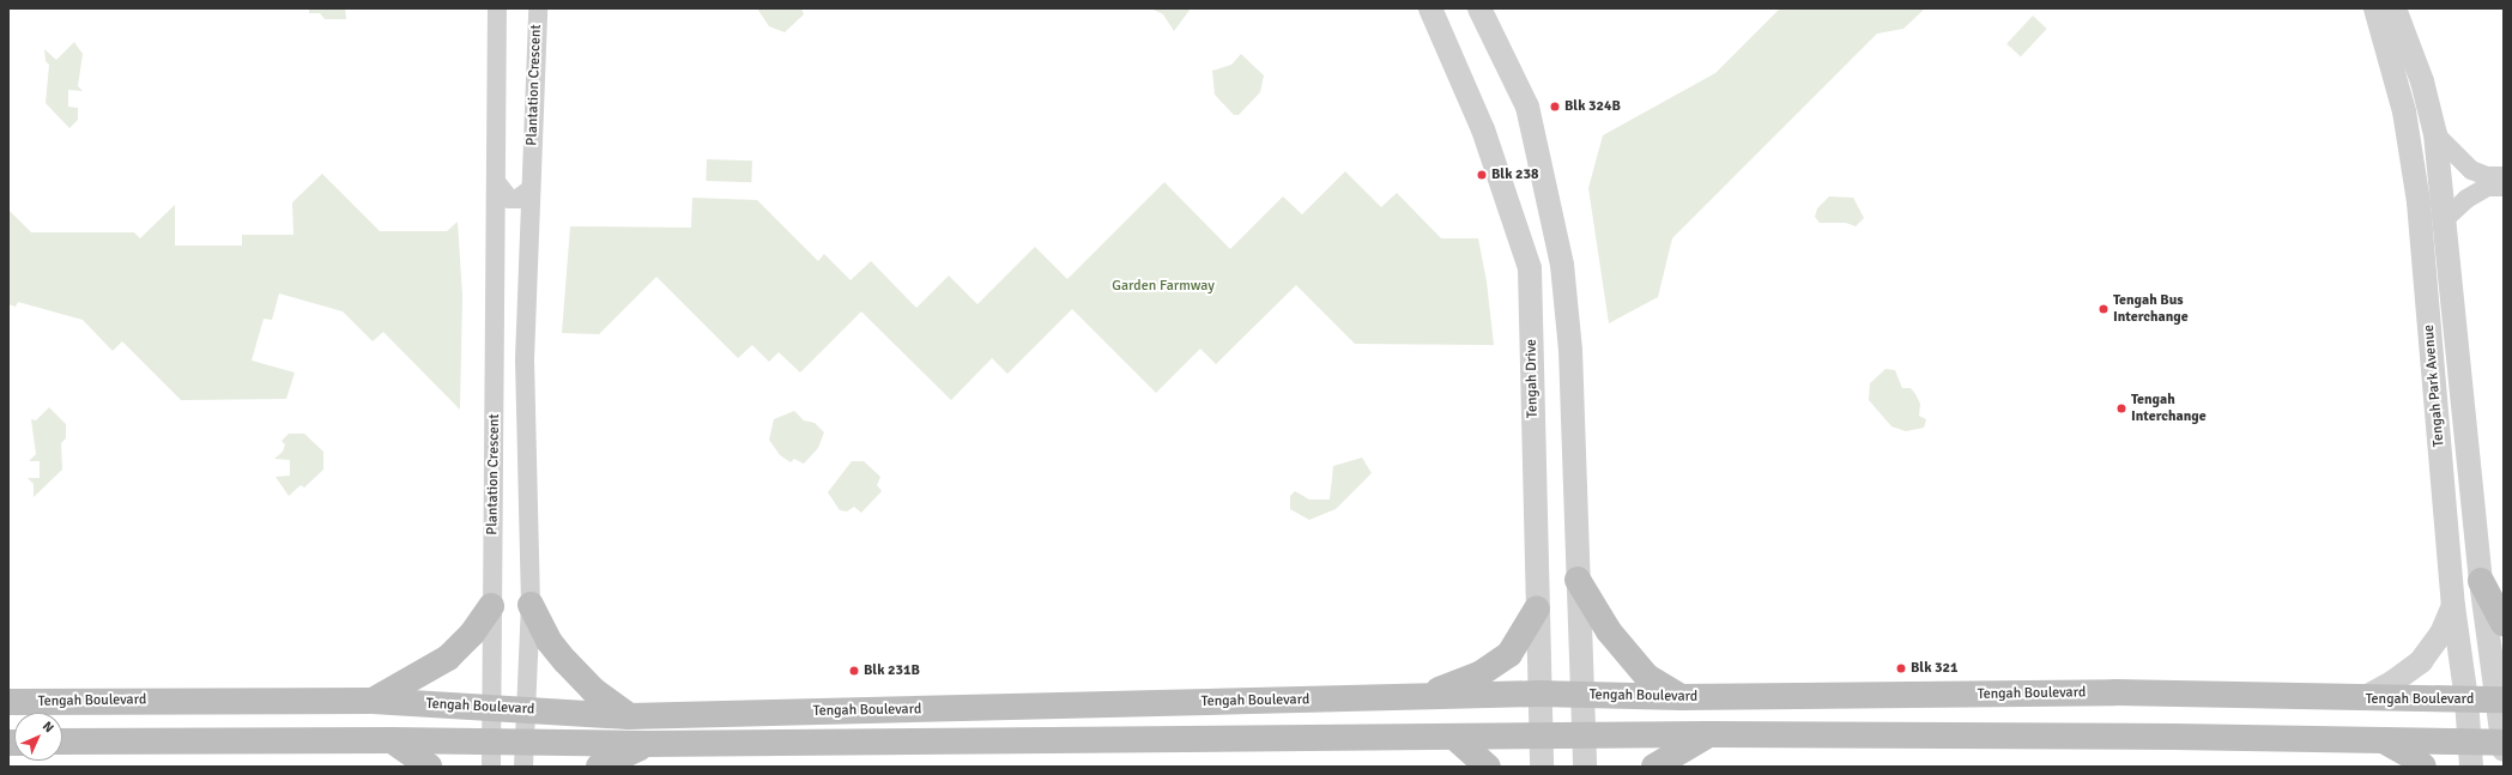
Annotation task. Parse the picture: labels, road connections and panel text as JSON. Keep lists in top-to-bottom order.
{
  "streets": {
    "main road": ["Tengah Boulevard"],
    "street": ["Plantation Crescent", "Tengah Drive", "Tengah Park Avenue"]
  },
  "crossings": [
    ["Plantation Crescent", "Tengah Boulevard"],
    ["Tengah Drive", "Tengah Boulevard"],
    ["Tengah Park Avenue", "Tengah Boulevard"]
  ],
  "parks": ["Garden Farmway"],
  "places": [
    "Blk 324B",
    "Blk 238",
    "Tengah Bus Interchange",
    "Tengah Interchange",
    "Blk 321",
    "Blk 231B"
  ],
  "north": "top right"
}
